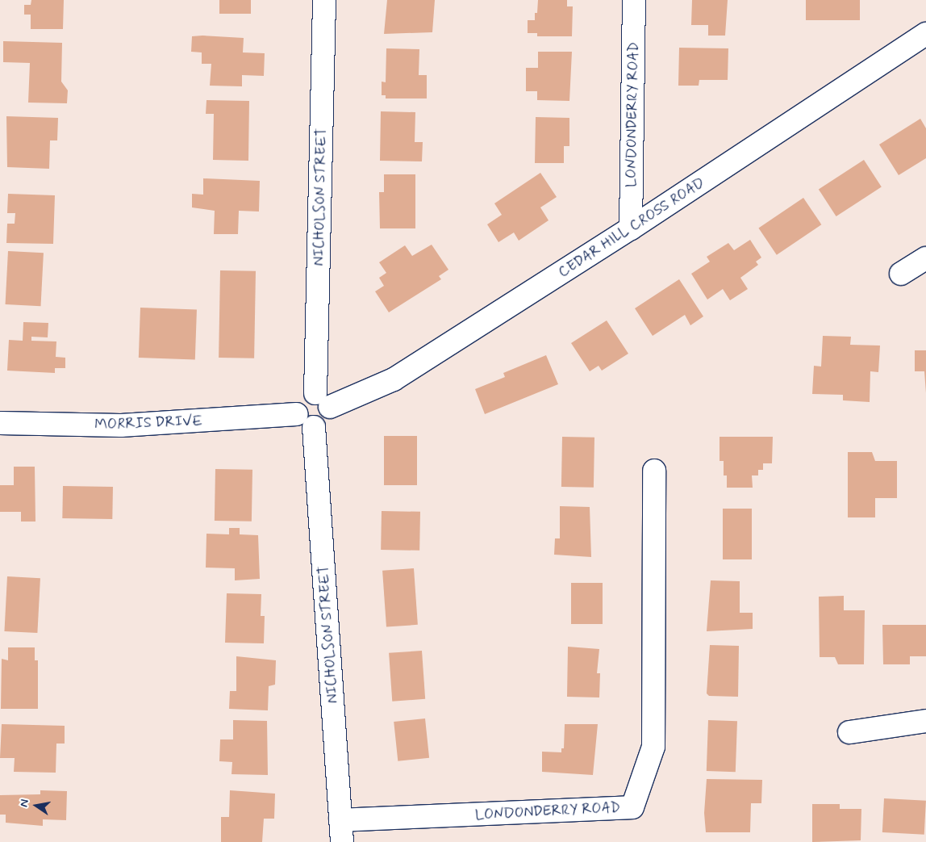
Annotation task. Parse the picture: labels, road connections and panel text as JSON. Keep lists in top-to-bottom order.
{
  "streets": {
    "street": [
      "LONDONDERRY ROAD",
      "NICHOLSON STREET",
      "CEDAR HILL CROSS ROAD",
      "MORRIS DRIVE"
    ]
  },
  "crossings": [
    ["LONDONDERRY ROAD", "NICHOLSON STREET"],
    ["LONDONDERRY ROAD", "CEDAR HILL CROSS ROAD"],
    ["NICHOLSON STREET", "CEDAR HILL CROSS ROAD"],
    ["NICHOLSON STREET", "MORRIS DRIVE"],
    ["CEDAR HILL CROSS ROAD", "MORRIS DRIVE"]
  ],
  "north": "left"
}
